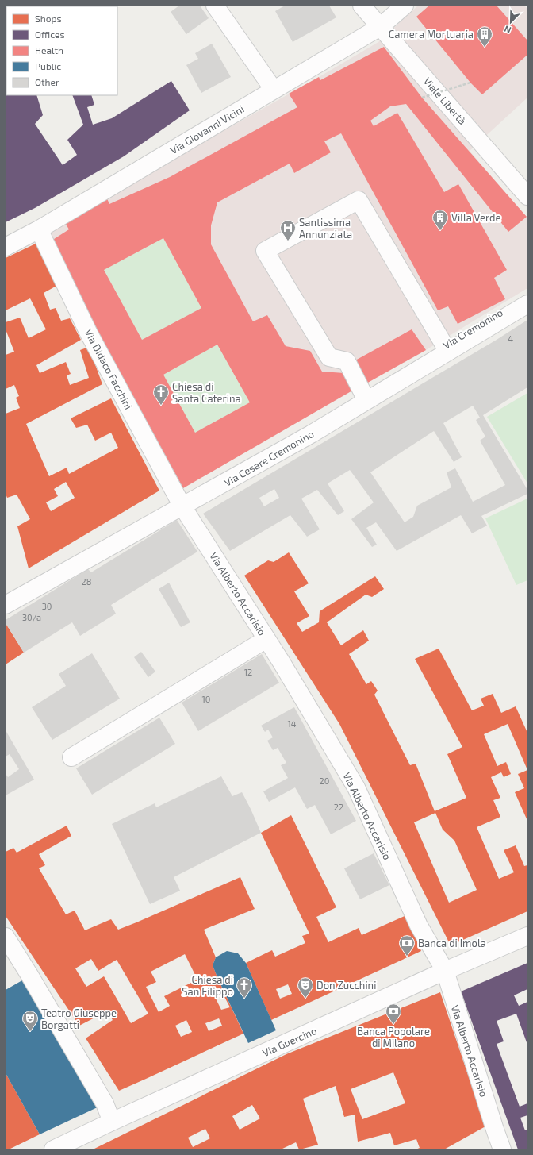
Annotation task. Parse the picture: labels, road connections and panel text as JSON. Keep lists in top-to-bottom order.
{
  "streets": {
    "street": [
      "Viale Libertà",
      "Via Giovanni Vicini",
      "Via Cremonino",
      "Via Didaco Facchini",
      "Via Cesare Cremonino",
      "Via Alberto Accarisio",
      "Via Guercino"
    ]
  },
  "crossings": [
    ["Viale Libertà", "Via Giovanni Vicini"],
    ["Via Giovanni Vicini", "Via Didaco Facchini"],
    ["Via Cremonino", "Via Cesare Cremonino"],
    ["Via Didaco Facchini", "Via Cesare Cremonino"],
    ["Via Didaco Facchini", "Via Alberto Accarisio"],
    ["Via Cesare Cremonino", "Via Alberto Accarisio"],
    ["Via Alberto Accarisio", "Via Guercino"]
  ],
  "places": {
    "building": ["Camera Mortuaria", "Villa Verde"],
    "hospital": ["Santissima Annunziata"],
    "church": ["Chiesa di Santa Caterina", "Chiesa di San Filippo"],
    "bank": ["Banca di Imola", "Banca Popolare di Milano"],
    "theatre": ["Don Zucchini", "Teatro Giuseppe Borgatti"]
  },
  "house_numbers": [
    "4",
    "28",
    "30",
    "30/a",
    "12",
    "10",
    "14",
    "20",
    "22"
  ],
  "legend": [
    "Shops",
    "Offices",
    "Health",
    "Public",
    "Other"
  ],
  "north": "bottom left"
}
